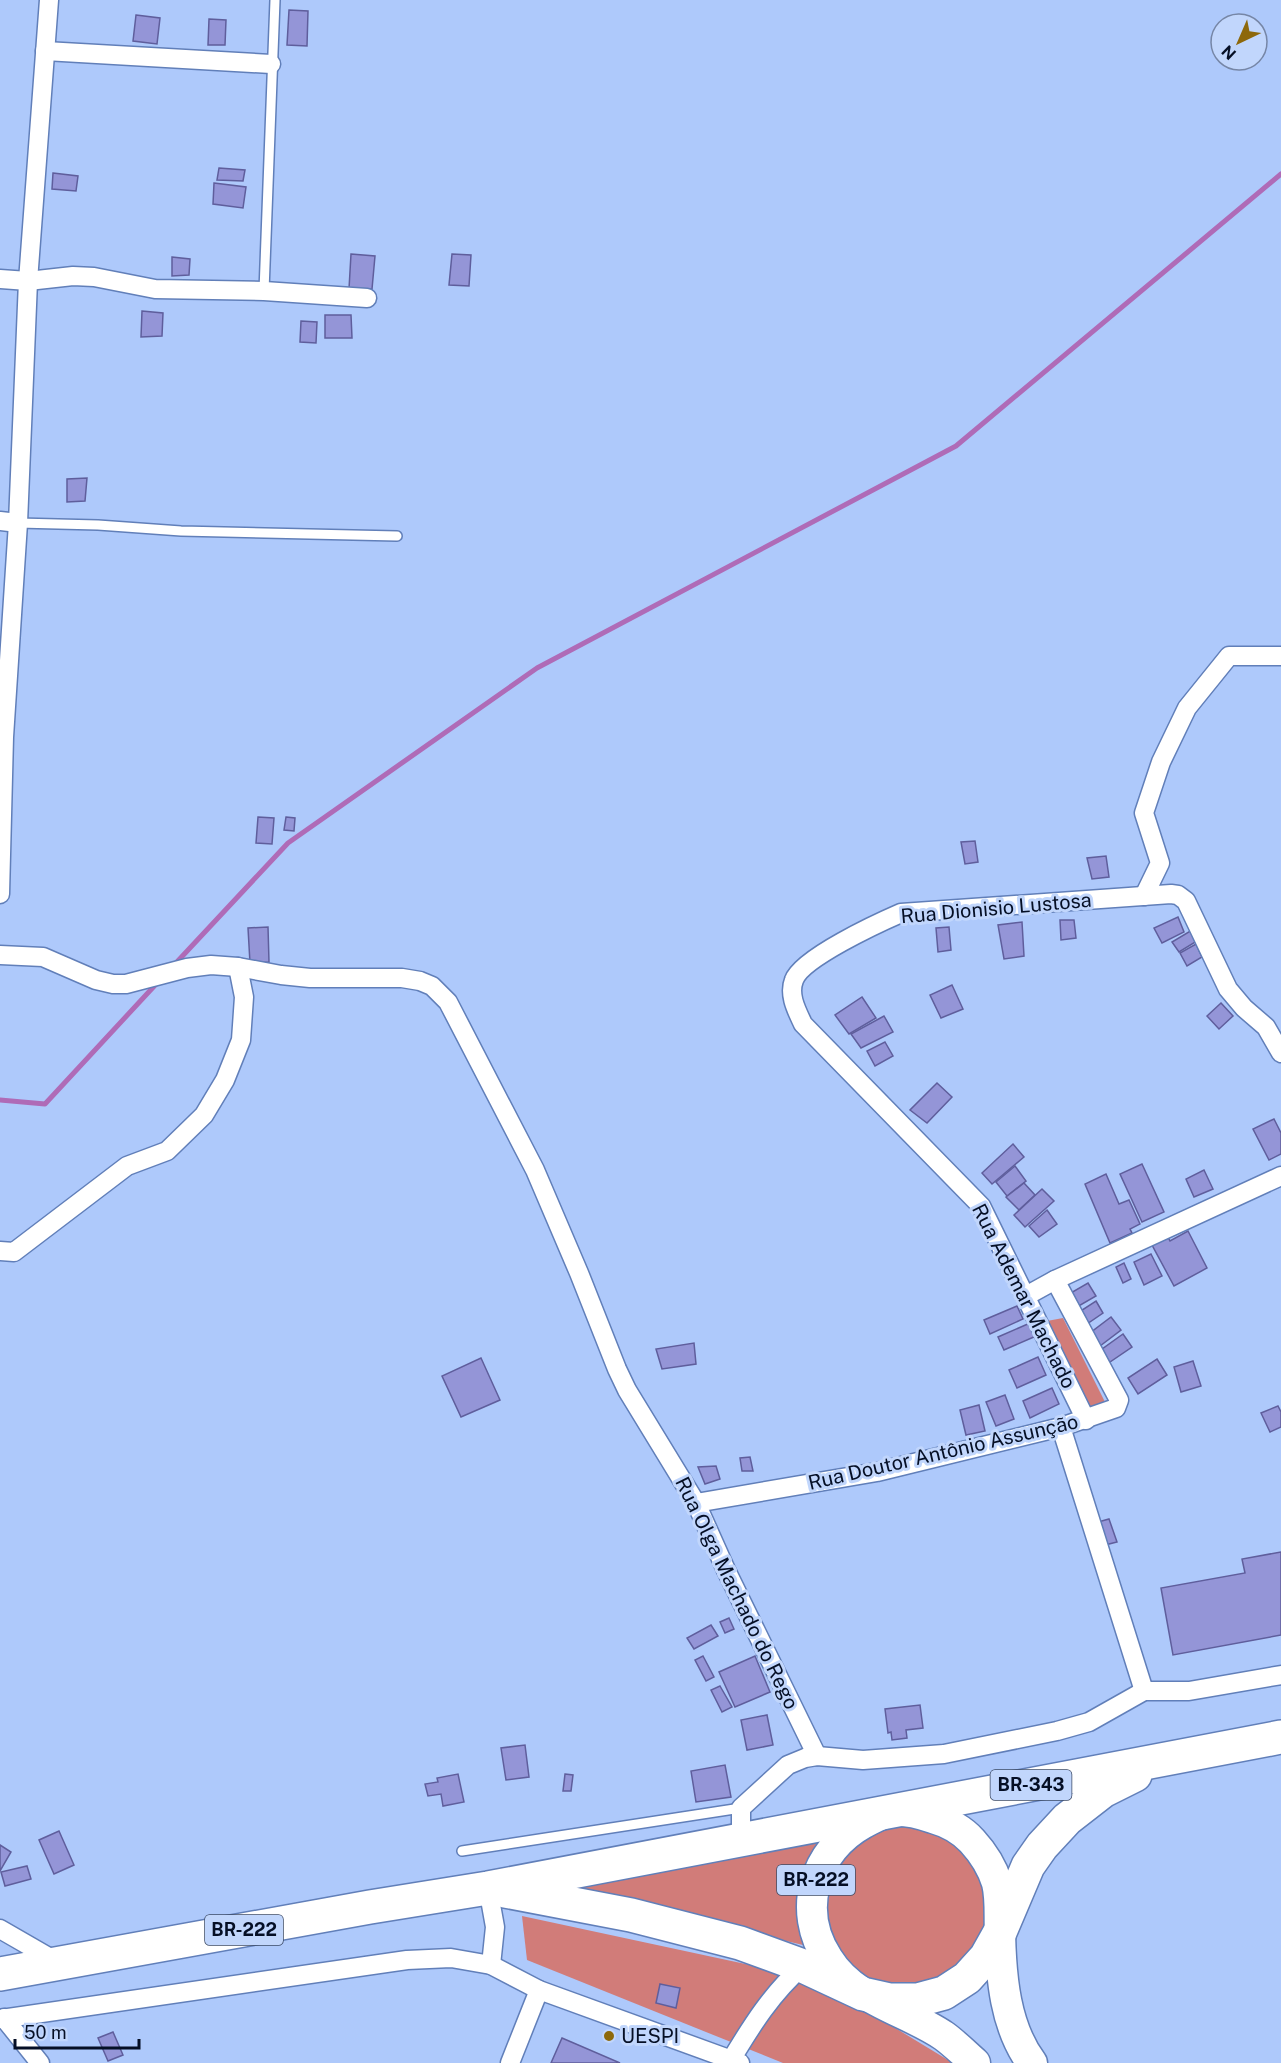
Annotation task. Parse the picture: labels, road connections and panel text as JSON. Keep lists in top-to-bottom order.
{
  "streets": {
    "highway": ["BR-343", "BR-222"],
    "street": [
      "Rua Dionisio Lustosa",
      "Rua Ademar Machado",
      "Rua Doutor Antônio Assunção",
      "Rua Olga Machado do Rego"
    ]
  },
  "crossings": [
    ["Rua Dionisio Lustosa", "Rua Ademar Machado"],
    ["Rua Ademar Machado", "Rua Doutor Antônio Assunção"],
    ["Rua Doutor Antônio Assunção", "Rua Olga Machado do Rego"],
    ["BR-343", "BR-222"]
  ],
  "places": ["UESPI"],
  "scale_bar": "50 m",
  "north": "bottom left"
}
